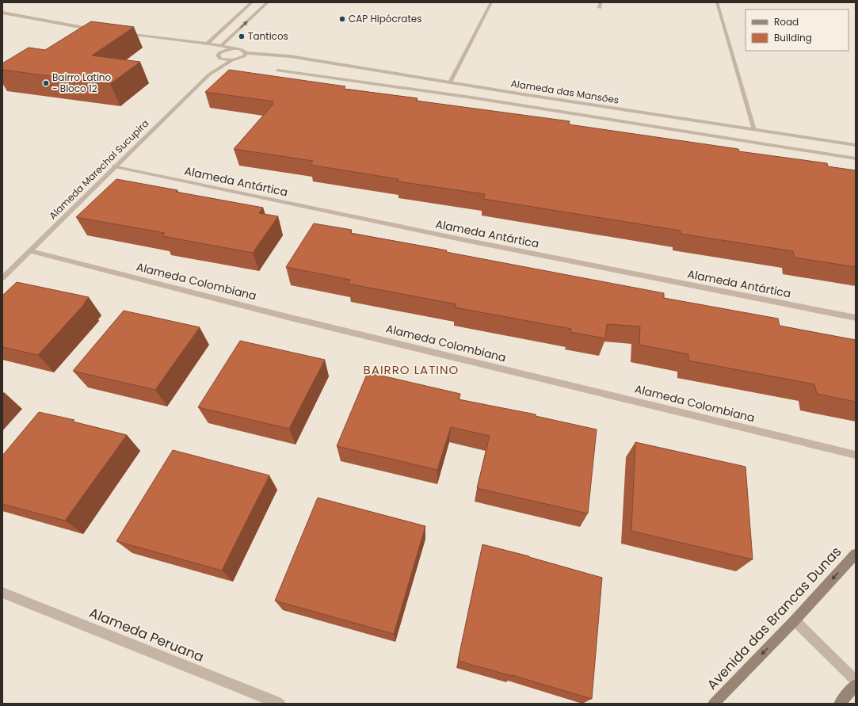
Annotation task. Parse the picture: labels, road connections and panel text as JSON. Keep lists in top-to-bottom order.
{
  "streets": {
    "main road": ["Avenida das Brancas Dunas"],
    "street": [
      "Alameda das Mansões",
      "Alameda Marechal Sucupira",
      "Alameda Antártica",
      "Alameda Colombiana",
      "Alameda Peruana"
    ]
  },
  "crossings": [
    ["Alameda das Mansões", "Alameda Marechal Sucupira"],
    ["Alameda Marechal Sucupira", "Alameda Antártica"],
    ["Alameda Marechal Sucupira", "Alameda Colombiana"]
  ],
  "one_way": ["Avenida das Brancas Dunas"],
  "districts": ["BAIRRO LATINO"],
  "places": ["CAP Hipócrates", "Tanticos", "Bairro Latino - Bloco 12"],
  "legend": ["Road", "Building"]
}
